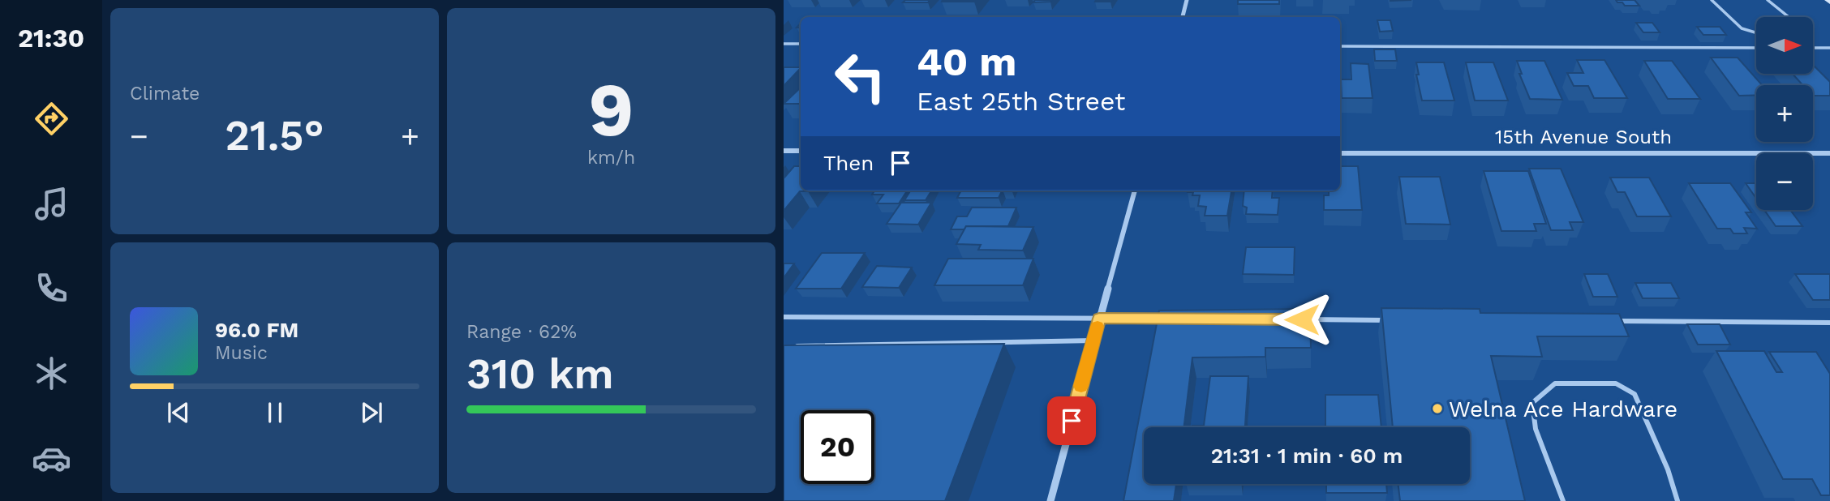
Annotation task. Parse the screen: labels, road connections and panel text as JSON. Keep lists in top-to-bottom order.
{
  "streets": {
    "street": ["15th Avenue South"]
  },
  "places": ["Welna Ace Hardware"],
  "north": "right",
  "page": {
    "tabs": "21:30",
    "tile": [
      "Climate",
      ["9", "km/h"],
      ["Range · 62%", "310 km"]
    ],
    "map_buttons": ["+", "−"],
    "turn": ["40 m", "East 25th Street"],
    "heat": ["−", "21.5°", "+"],
    "then": "Then",
    "song": ["96.0 FM", "Music"],
    "limit": "20",
    "trip": "21:31 · 1 min · 60 m"
  }
}
